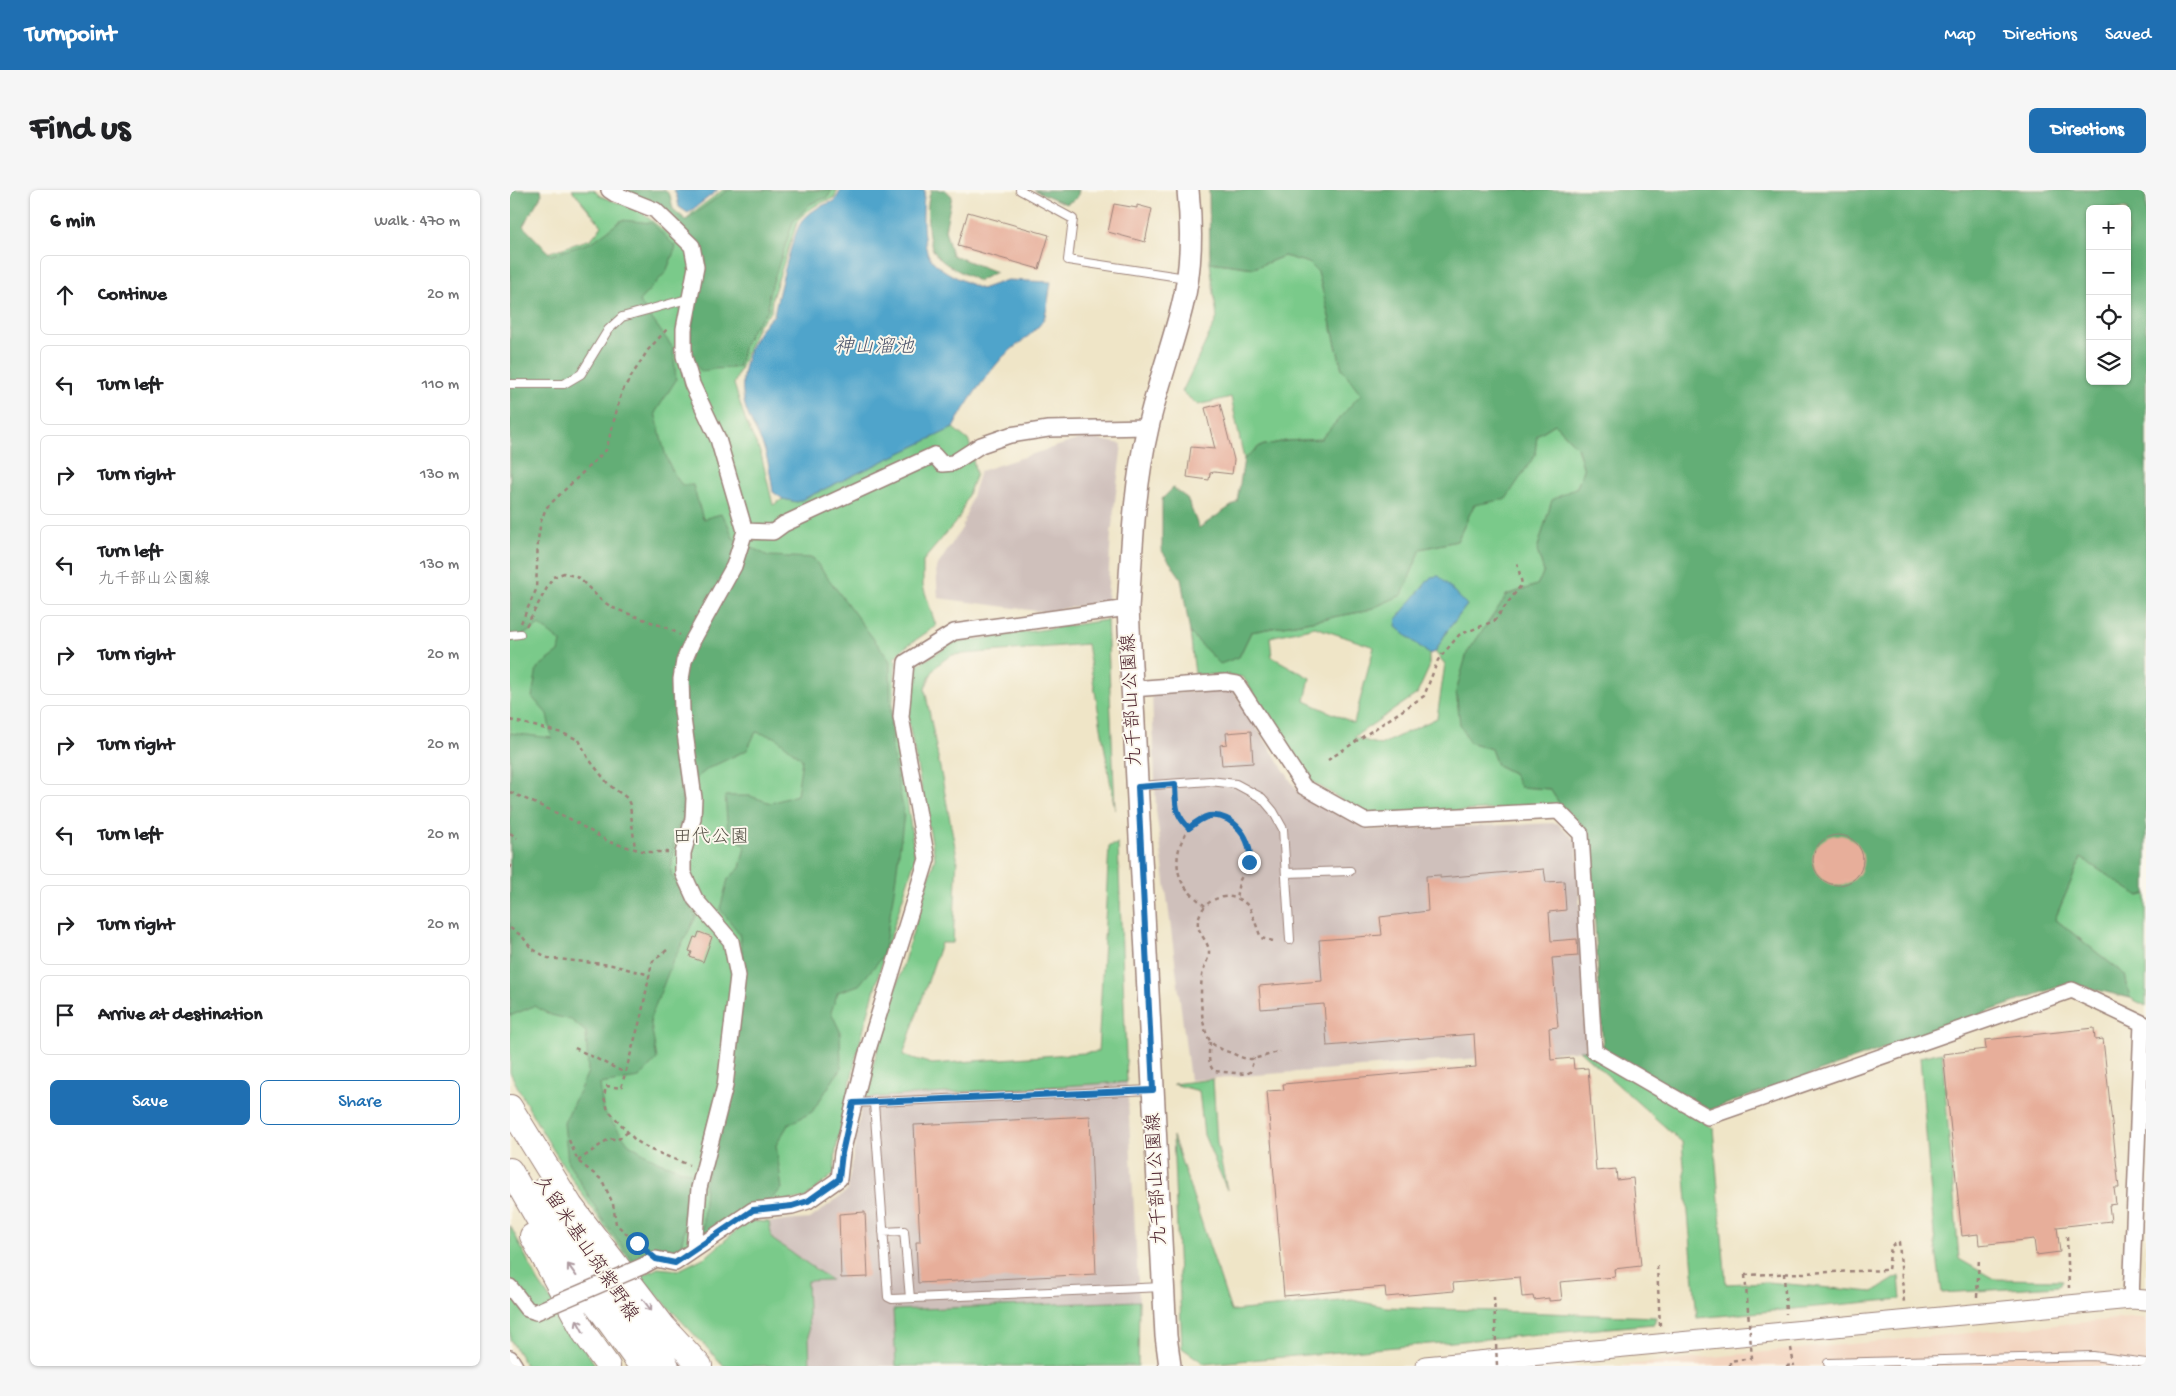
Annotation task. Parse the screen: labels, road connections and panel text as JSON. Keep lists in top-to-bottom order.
{
  "streets": {
    "main road": ["九千部山公園線", "久留米基山筑紫野線"]
  },
  "water": ["神山溜池"],
  "parks": ["田代公園"],
  "page": {
    "header": "Turnpoint",
    "nav": ["Map", "Directions", "Saved"],
    "buttons": [
      "Directions",
      ["Save", "Share"]
    ],
    "title": "Find us",
    "heading": ["6 min", "Walk · 470 m"],
    "map_buttons": ["+", "−"],
    "list": [
      ["Continue", "20 m"],
      ["Turn left", "110 m"],
      ["Turn right", "130 m"],
      ["Turn left", "九千部山公園線", "130 m"],
      ["Turn right", "20 m"],
      ["Turn right", "20 m"],
      ["Turn left", "20 m"],
      ["Turn right", "20 m"],
      "Arrive at destination"
    ]
  }
}
